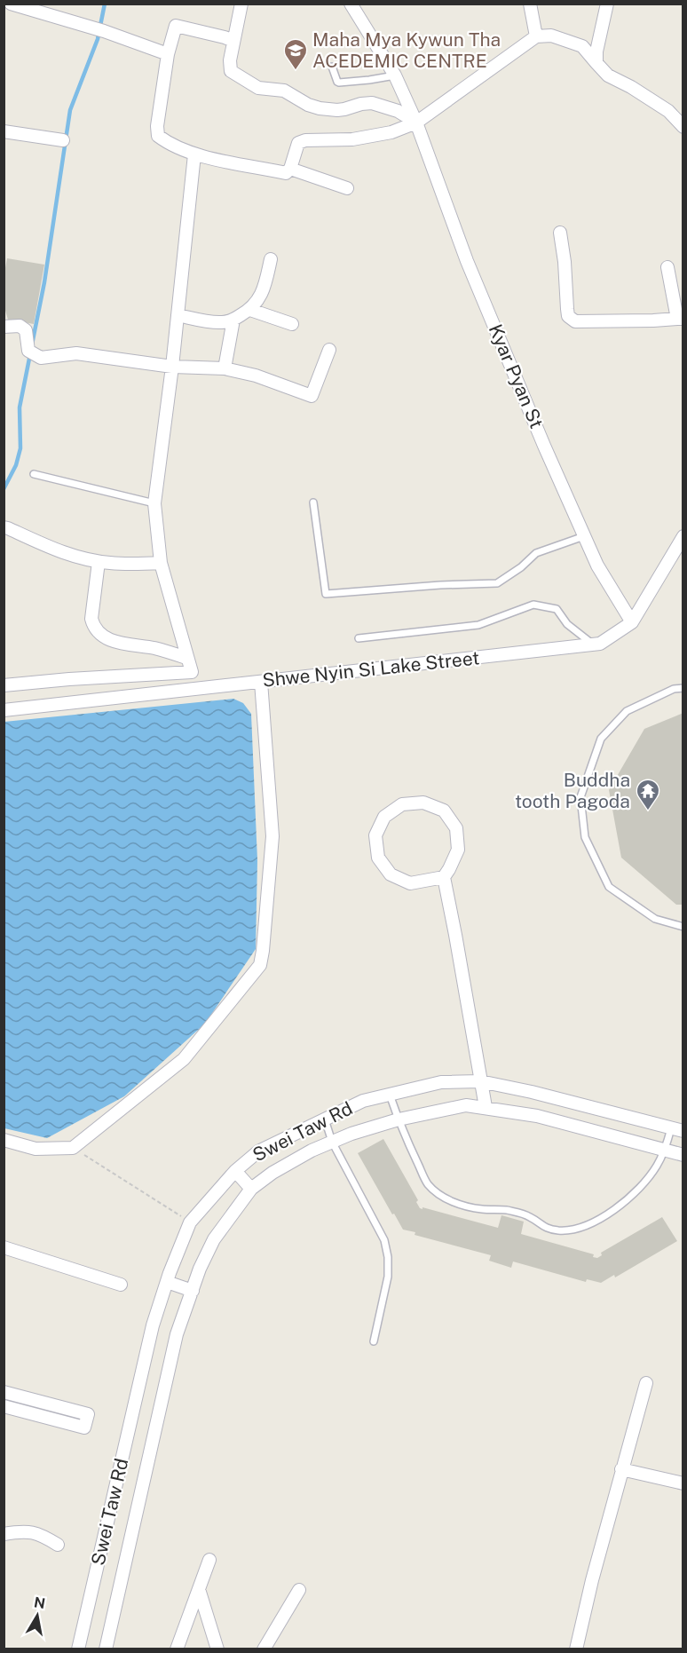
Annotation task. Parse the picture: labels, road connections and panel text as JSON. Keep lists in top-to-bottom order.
{
  "streets": {
    "street": ["Kyar Pyan St", "Shwe Nyin Si Lake Street", "Swei Taw Rd"]
  },
  "crossings": [
    ["Kyar Pyan St", "Shwe Nyin Si Lake Street"]
  ],
  "places": {
    "school or university": ["Maha Mya Kywun Tha ACEDEMIC CENTRE"],
    "temple": ["Buddha tooth Pagoda"]
  },
  "north": "top"
}
